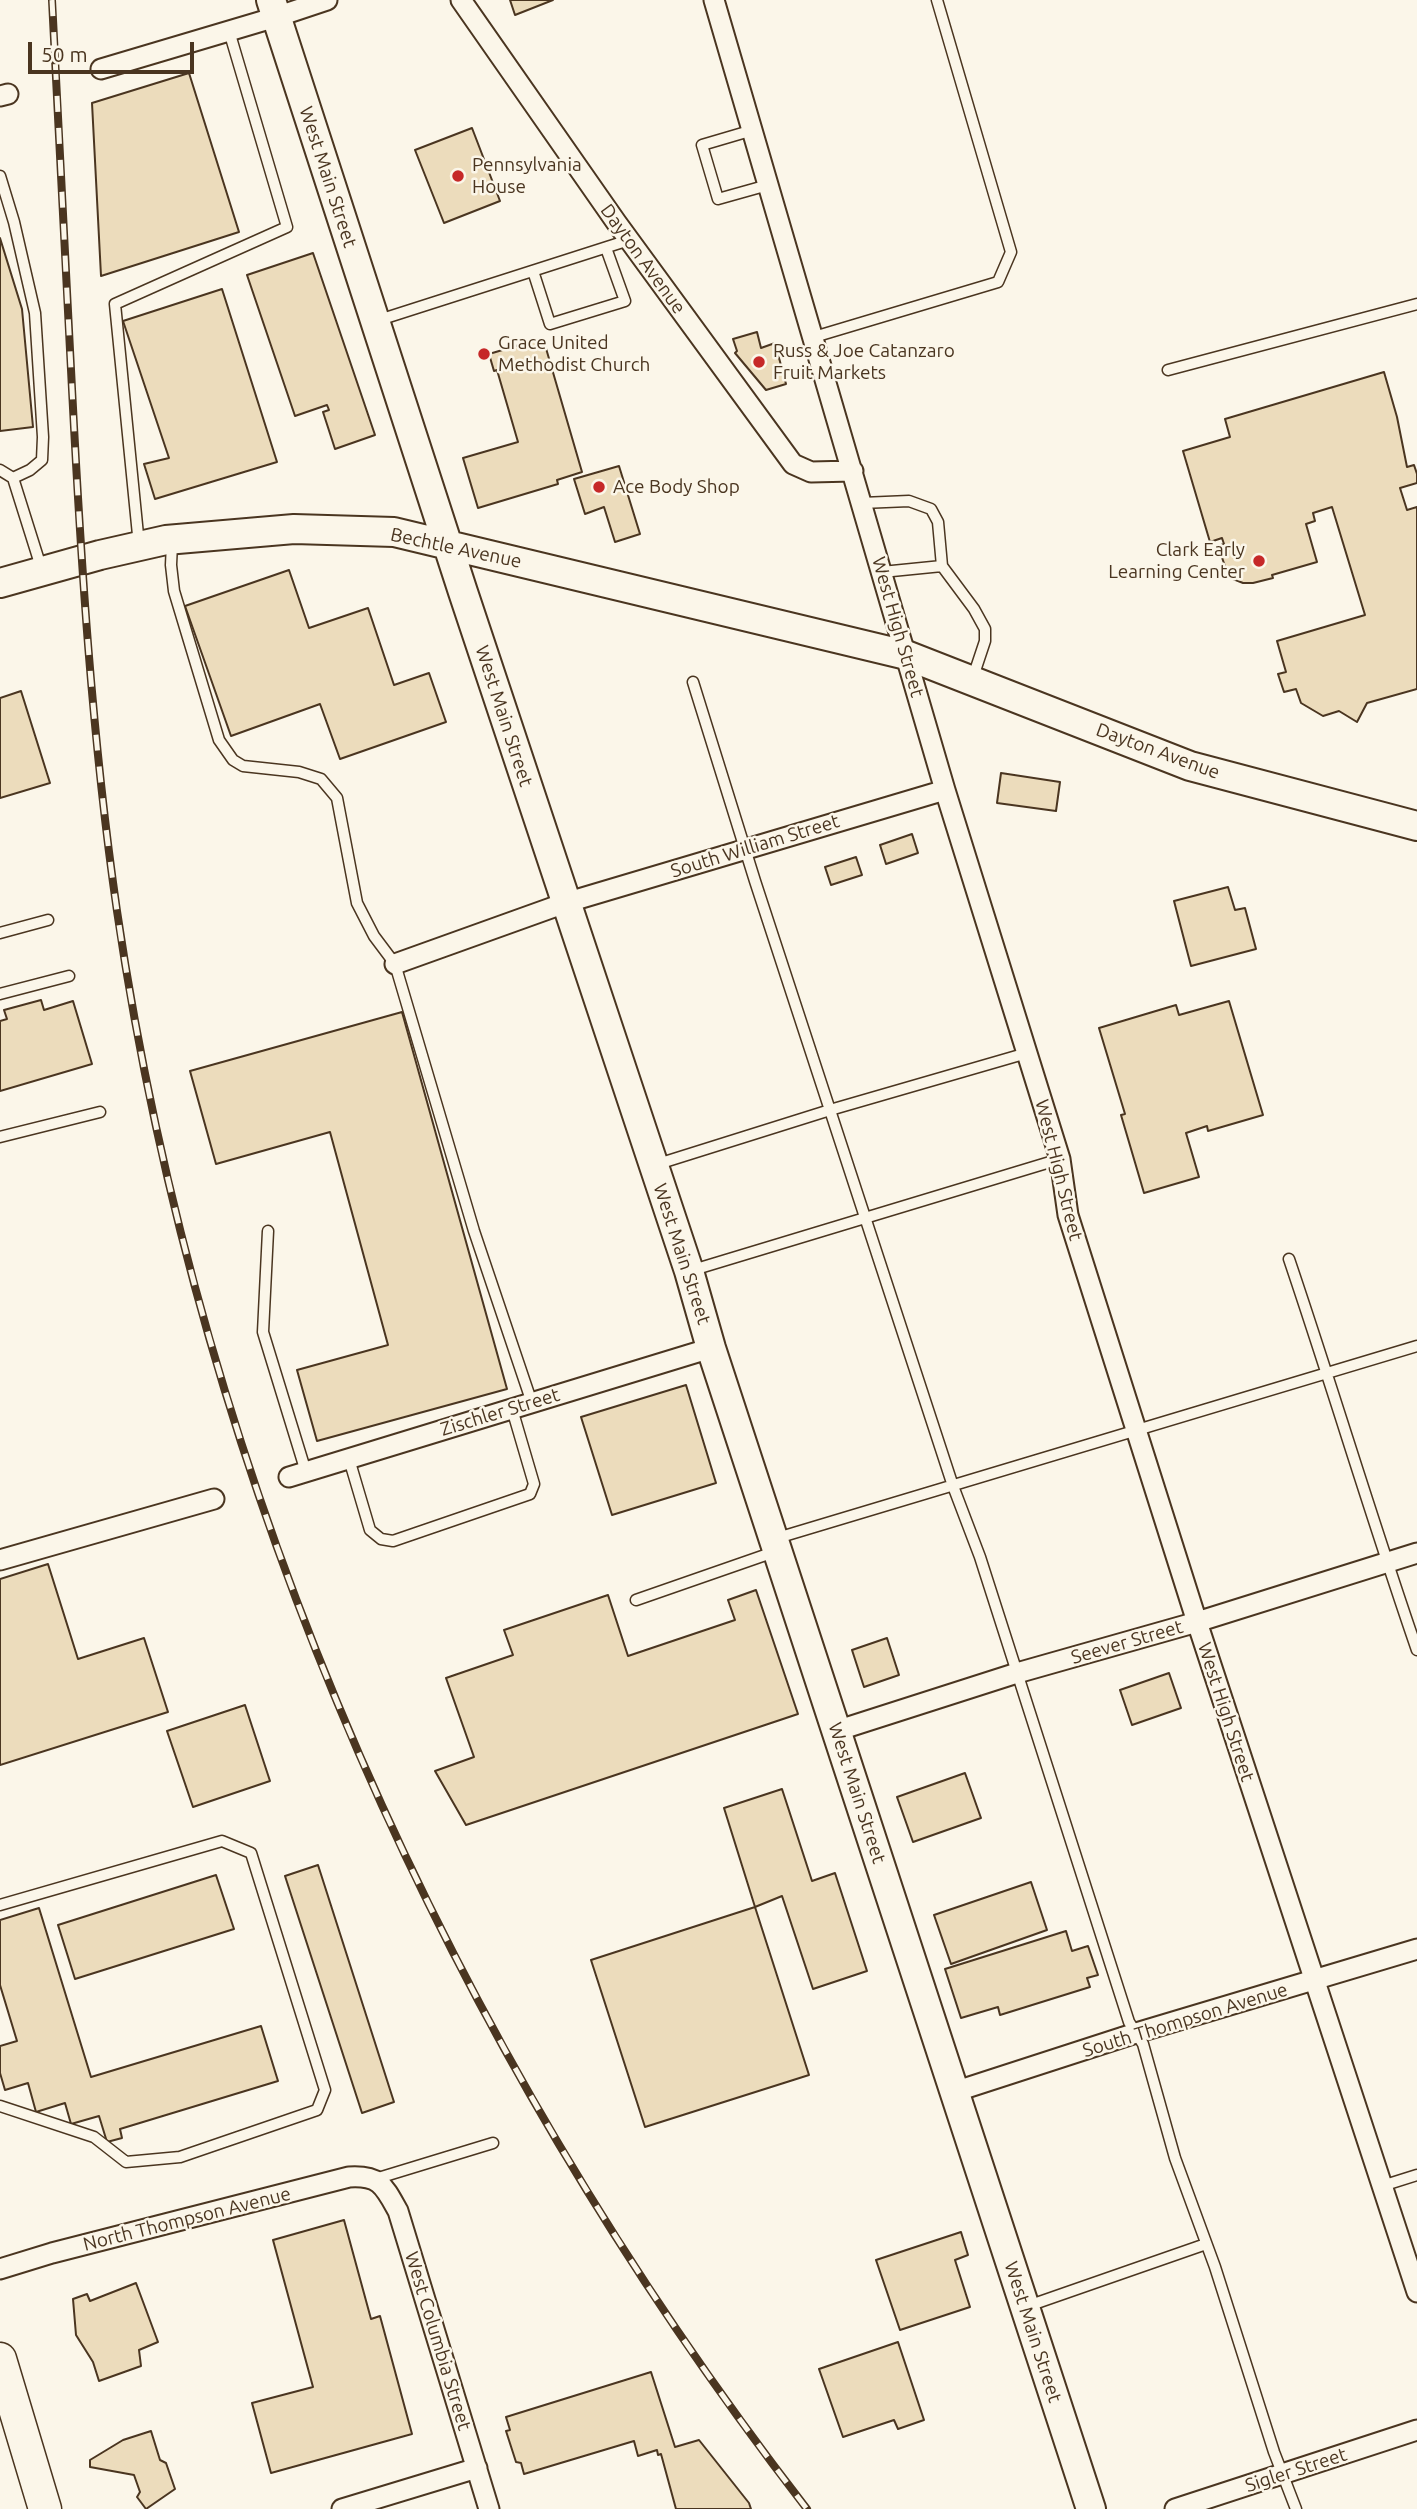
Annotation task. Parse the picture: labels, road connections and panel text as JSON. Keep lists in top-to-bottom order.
{
  "streets": {
    "street": [
      "West Main Street",
      "Dayton Avenue",
      "Bechtle Avenue",
      "West High Street",
      "South William Street",
      "Zischler Street",
      "Seever Street",
      "South Thompson Avenue",
      "North Thompson Avenue",
      "West Columbia Street",
      "Sigler Street"
    ]
  },
  "crossings": [
    ["West Main Street", "Bechtle Avenue"],
    ["West Main Street", "South William Street"],
    ["West Main Street", "Zischler Street"],
    ["West Main Street", "Seever Street"],
    ["West Main Street", "South Thompson Avenue"],
    ["Dayton Avenue", "Bechtle Avenue"],
    ["Dayton Avenue", "West High Street"],
    ["Bechtle Avenue", "West High Street"],
    ["West High Street", "South William Street"],
    ["West High Street", "Seever Street"],
    ["West High Street", "South Thompson Avenue"],
    ["North Thompson Avenue", "West Columbia Street"]
  ],
  "places": [
    "Pennsylvania House",
    "Grace United Methodist Church",
    "Russ & Joe Catanzaro Fruit Markets",
    "Ace Body Shop",
    "Clark Early Learning Center"
  ],
  "scale_bar": "50 m"
}
